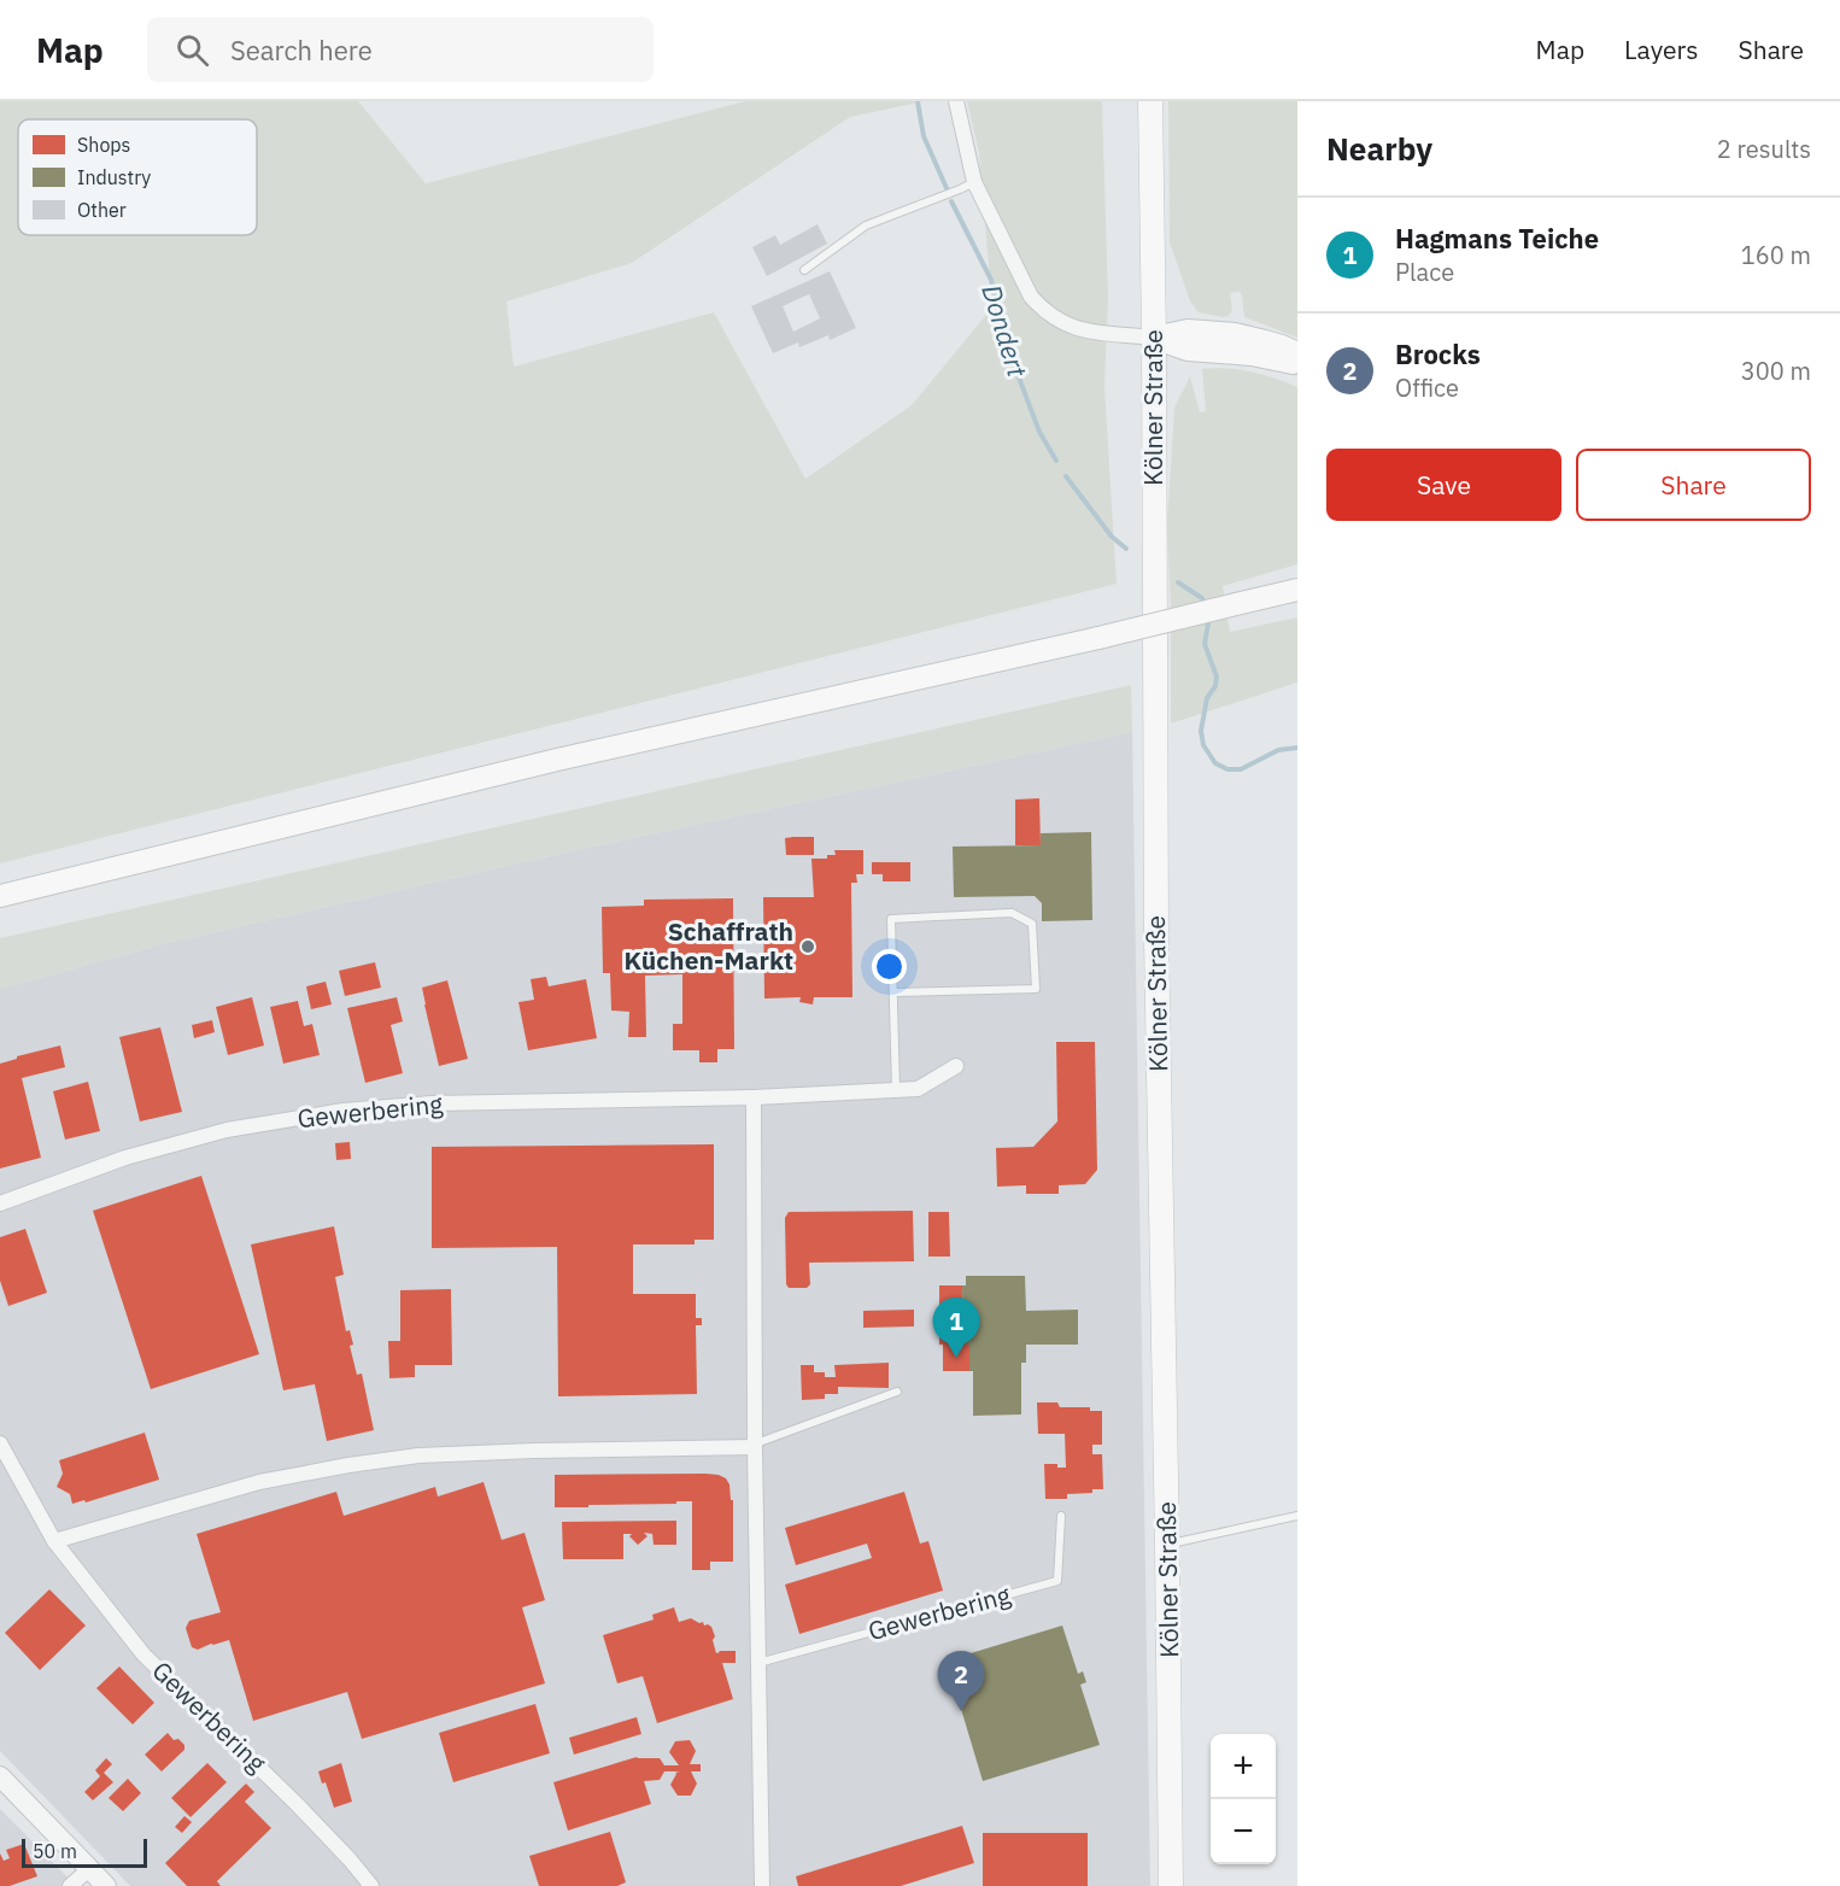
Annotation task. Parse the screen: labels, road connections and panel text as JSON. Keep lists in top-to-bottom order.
{
  "streets": {
    "main road": ["Kölner Straße"],
    "street": ["Gewerbering"]
  },
  "water": ["Dondert"],
  "places": ["Schaffrath Küchen-Markt"],
  "legend": ["Shops", "Industry", "Other"],
  "scale_bar": "50 m",
  "page": {
    "header": "Map",
    "search": "Search here",
    "nav": ["Map", "Layers", "Share"],
    "heading": ["Nearby", "2 results"],
    "list": [
      {
        "mark": "1",
        "name": "Hagmans Teiche",
        "note": "Place",
        "value": "160 m"
      },
      {
        "mark": "2",
        "name": "Brocks",
        "note": "Office",
        "value": "300 m"
      }
    ],
    "buttons": ["Save", "Share"],
    "pins": ["1", "2"],
    "map_buttons": ["+", "−"],
    "scale": "50 m"
  }
}
